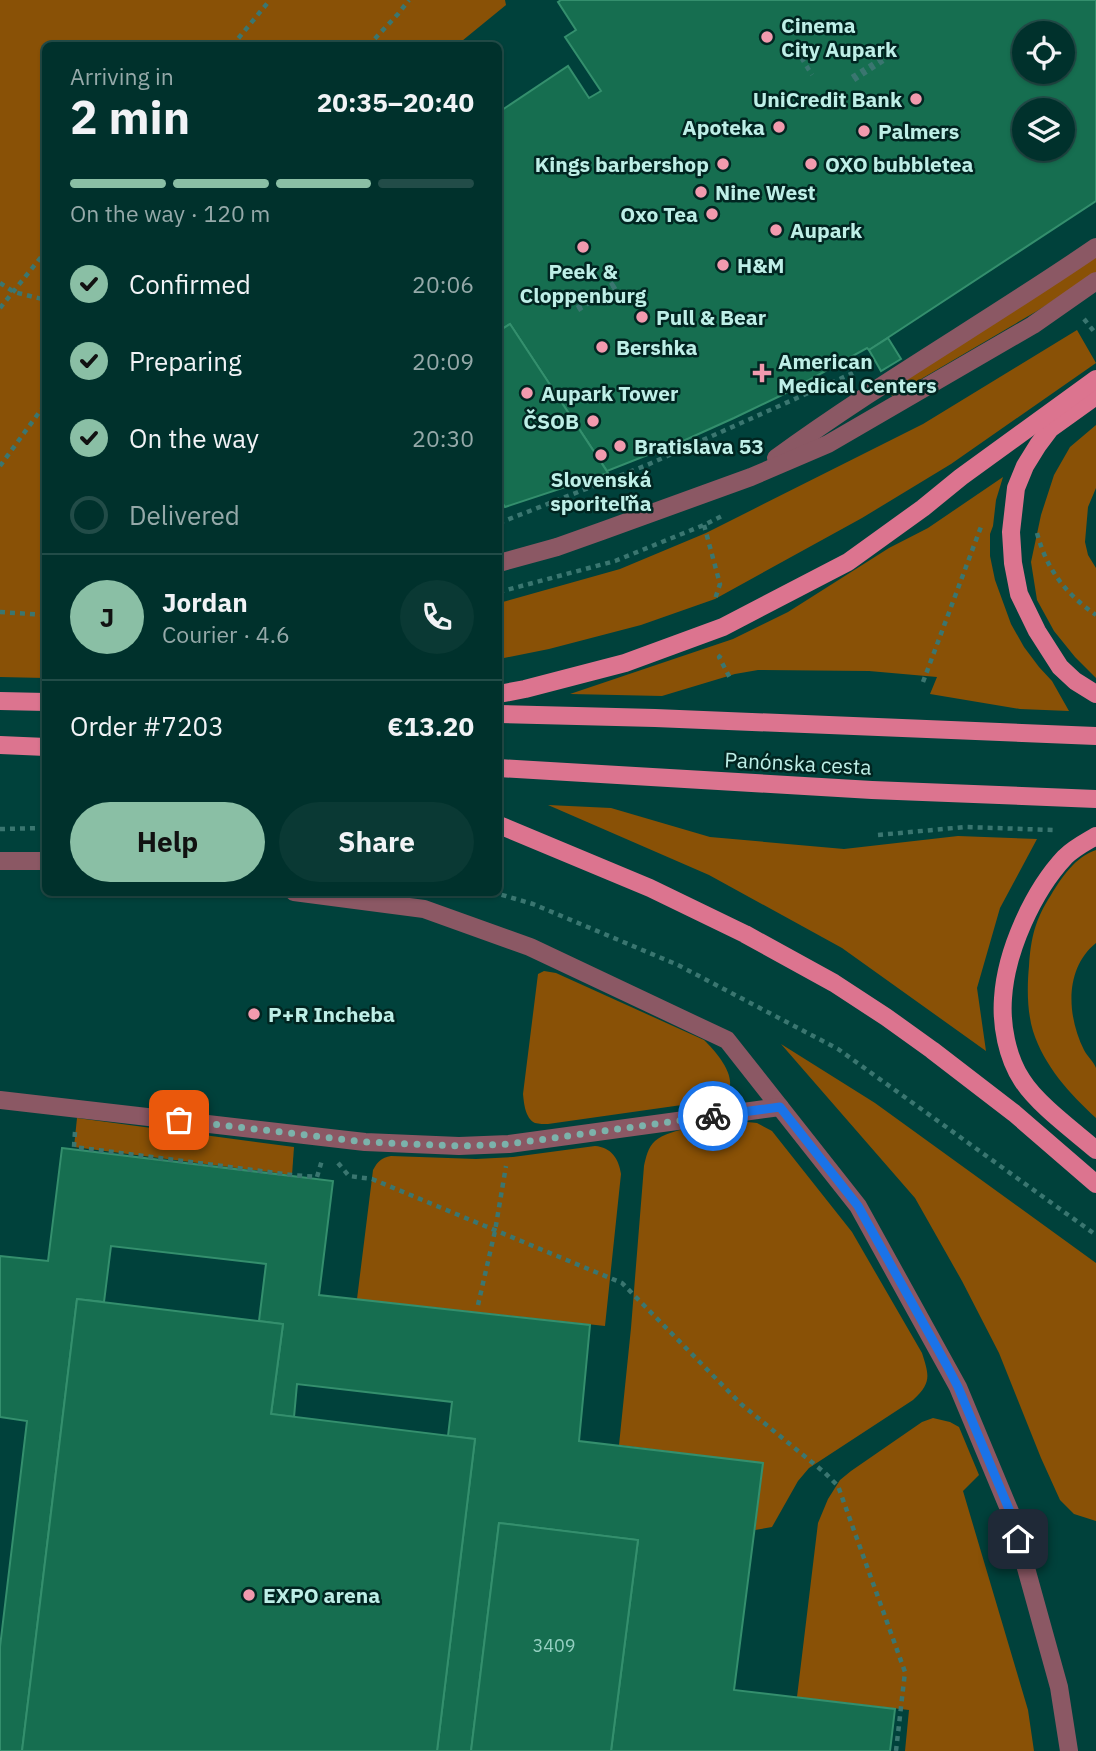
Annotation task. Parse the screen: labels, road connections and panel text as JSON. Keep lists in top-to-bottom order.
{
  "streets": {
    "main road": ["Panónska cesta"]
  },
  "places": {
    "other": [
      "Cinema City Aupark",
      "UniCredit Bank",
      "Apoteka",
      "Palmers",
      "Kings barbershop",
      "OXO bubbletea",
      "Nine West",
      "Oxo Tea",
      "Aupark",
      "Peek & Cloppenburg",
      "H&M",
      "Pull & Bear",
      "Bershka",
      "Aupark Tower",
      "ČSOB",
      "Bratislava 53",
      "Slovenská sporiteľňa",
      "P+R Incheba",
      "EXPO arena"
    ],
    "health": ["American Medical Centers"]
  },
  "house_numbers": ["3409"],
  "page": {
    "heading": ["2 min", "Arriving in", "20:35–20:40"],
    "panel": [
      "Jordan",
      "Courier · 4.6",
      "Order #7203",
      "€13.20"
    ],
    "bar": "On the way · 120 m",
    "list": [
      ["Confirmed", "20:06"],
      ["Preparing", "20:09"],
      ["On the way", "20:30"],
      "Delivered"
    ],
    "round": "J",
    "buttons": ["Help", "Share"]
  }
}
